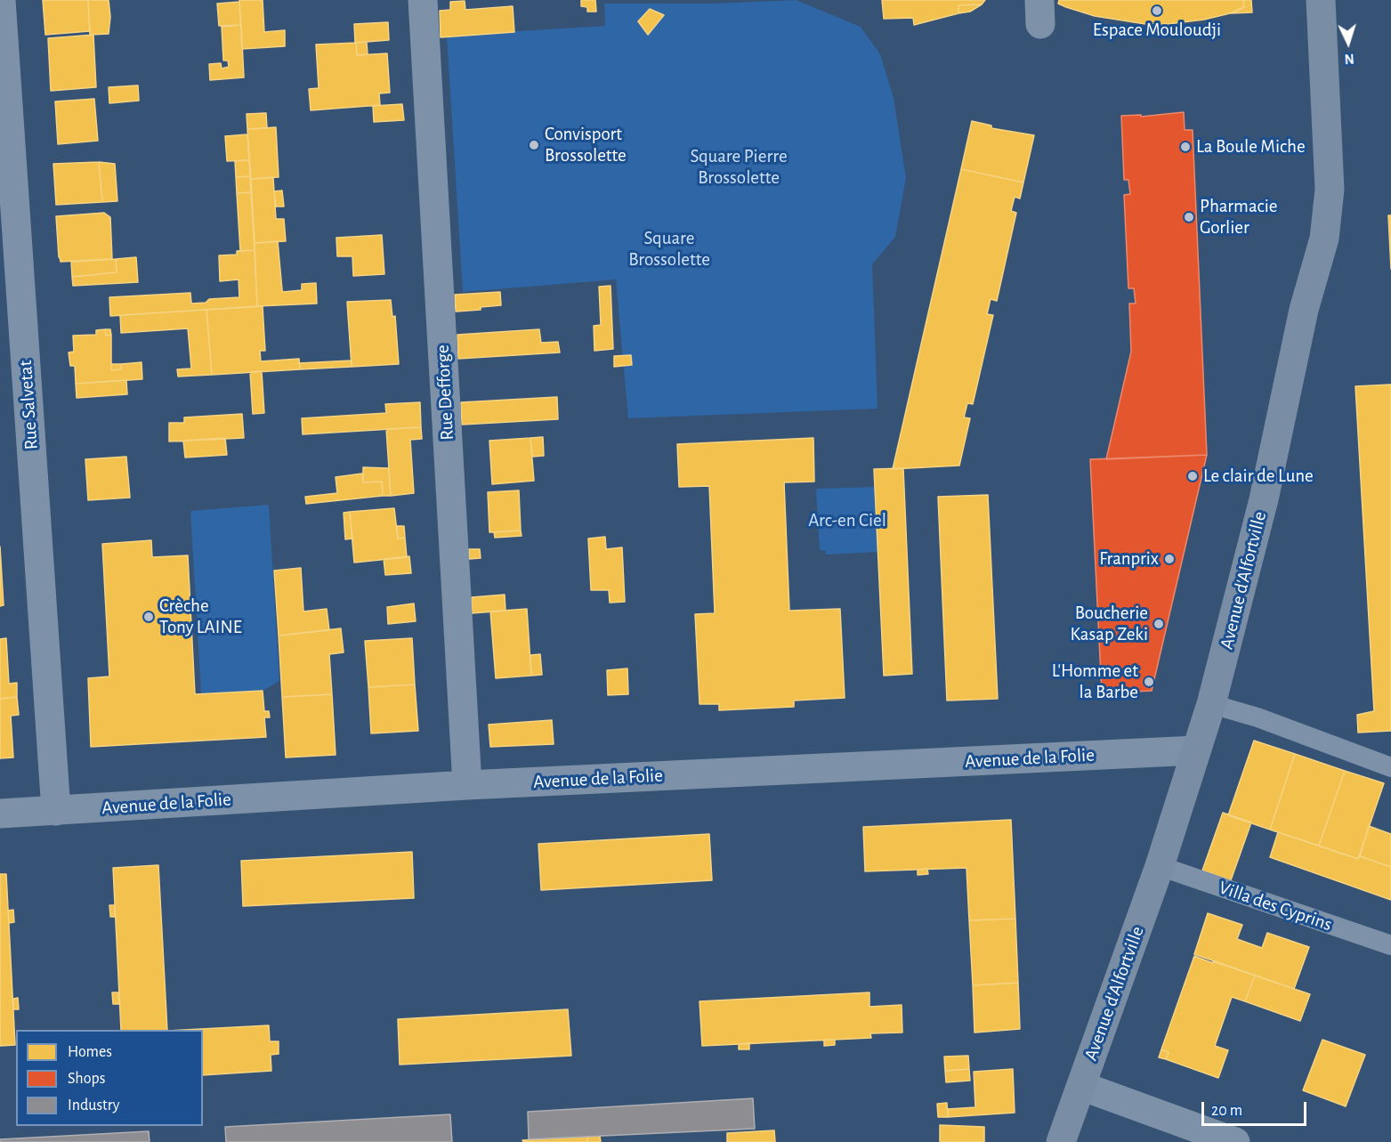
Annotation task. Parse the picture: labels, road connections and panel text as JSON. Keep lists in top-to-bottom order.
{
  "streets": {
    "main road": ["Avenue d'Alfortville"],
    "street": ["Rue Defforge", "Rue Salvetat", "Avenue de la Folie"],
    "lane": ["Villa des Cyprins"]
  },
  "crossings": [
    ["Rue Defforge", "Avenue de la Folie"],
    ["Rue Salvetat", "Avenue de la Folie"],
    ["Avenue d'Alfortville", "Avenue de la Folie"],
    ["Avenue d'Alfortville", "Villa des Cyprins"]
  ],
  "parks": ["Square Pierre Brossolette", "Square Brossolette", "Arc-en Ciel"],
  "places": [
    "Espace Mouloudji",
    "Convisport Brossolette",
    "La Boule Miche",
    "Pharmacie Gorlier",
    "Le clair de Lune",
    "Franprix",
    "Crèche Tony LAINE",
    "Boucherie Kasap Zeki",
    "L'Homme et la Barbe"
  ],
  "legend": ["Homes", "Shops", "Industry"],
  "scale_bar": "20 m",
  "north": "bottom"
}
